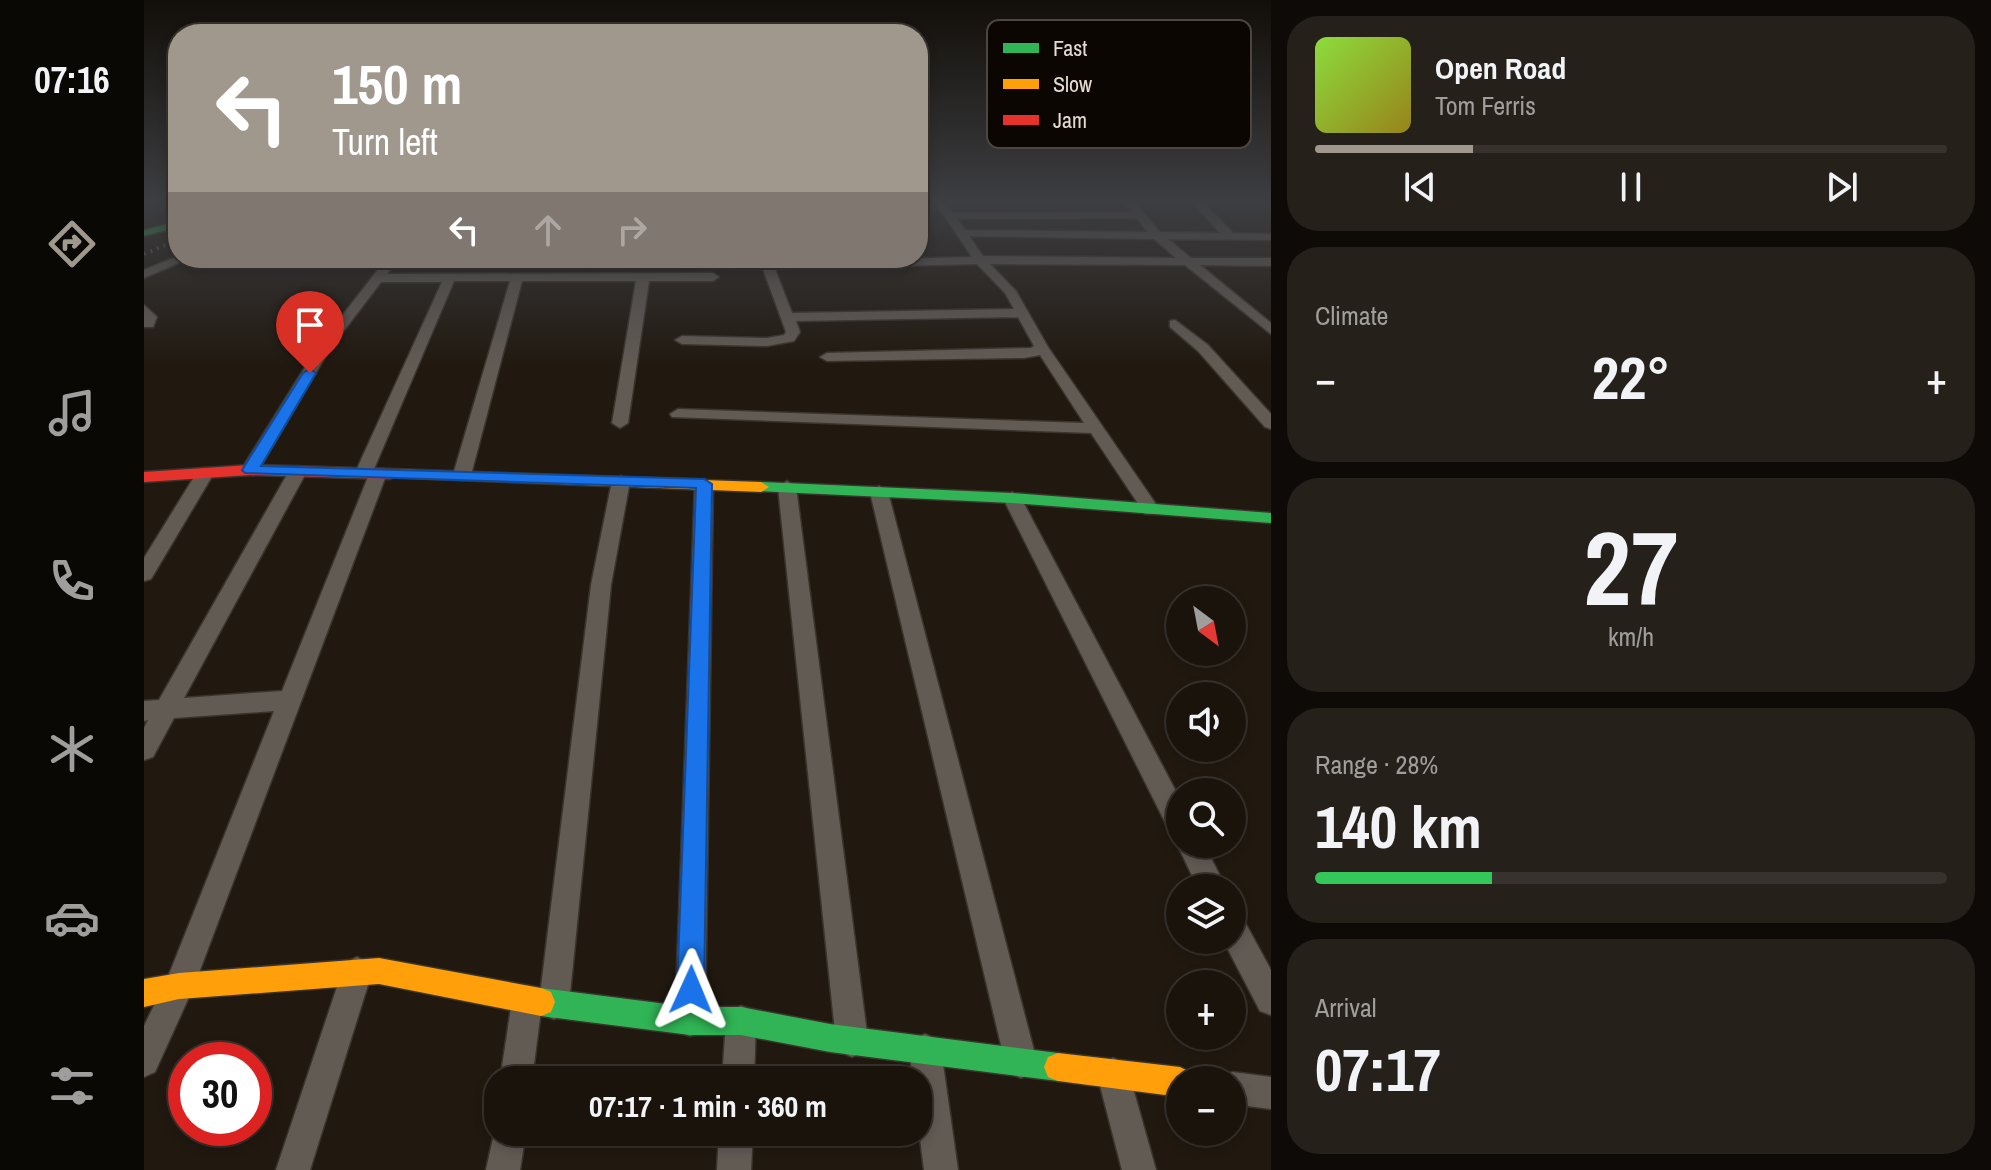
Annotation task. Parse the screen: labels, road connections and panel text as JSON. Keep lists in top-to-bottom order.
{
  "legend": ["Fast", "Slow", "Jam"],
  "north": "bottom right",
  "page": {
    "tabs": "07:16",
    "turn": ["150 m", "Turn left"],
    "song": ["Open Road", "Tom Ferris"],
    "tile": [
      "Climate",
      ["27", "km/h"],
      ["Range · 28%", "140 km"],
      ["Arrival", "07:17"]
    ],
    "heat": ["−", "22°", "+"],
    "map_buttons": ["+", "−"],
    "limit": "30",
    "trip": "07:17 · 1 min · 360 m"
  }
}
